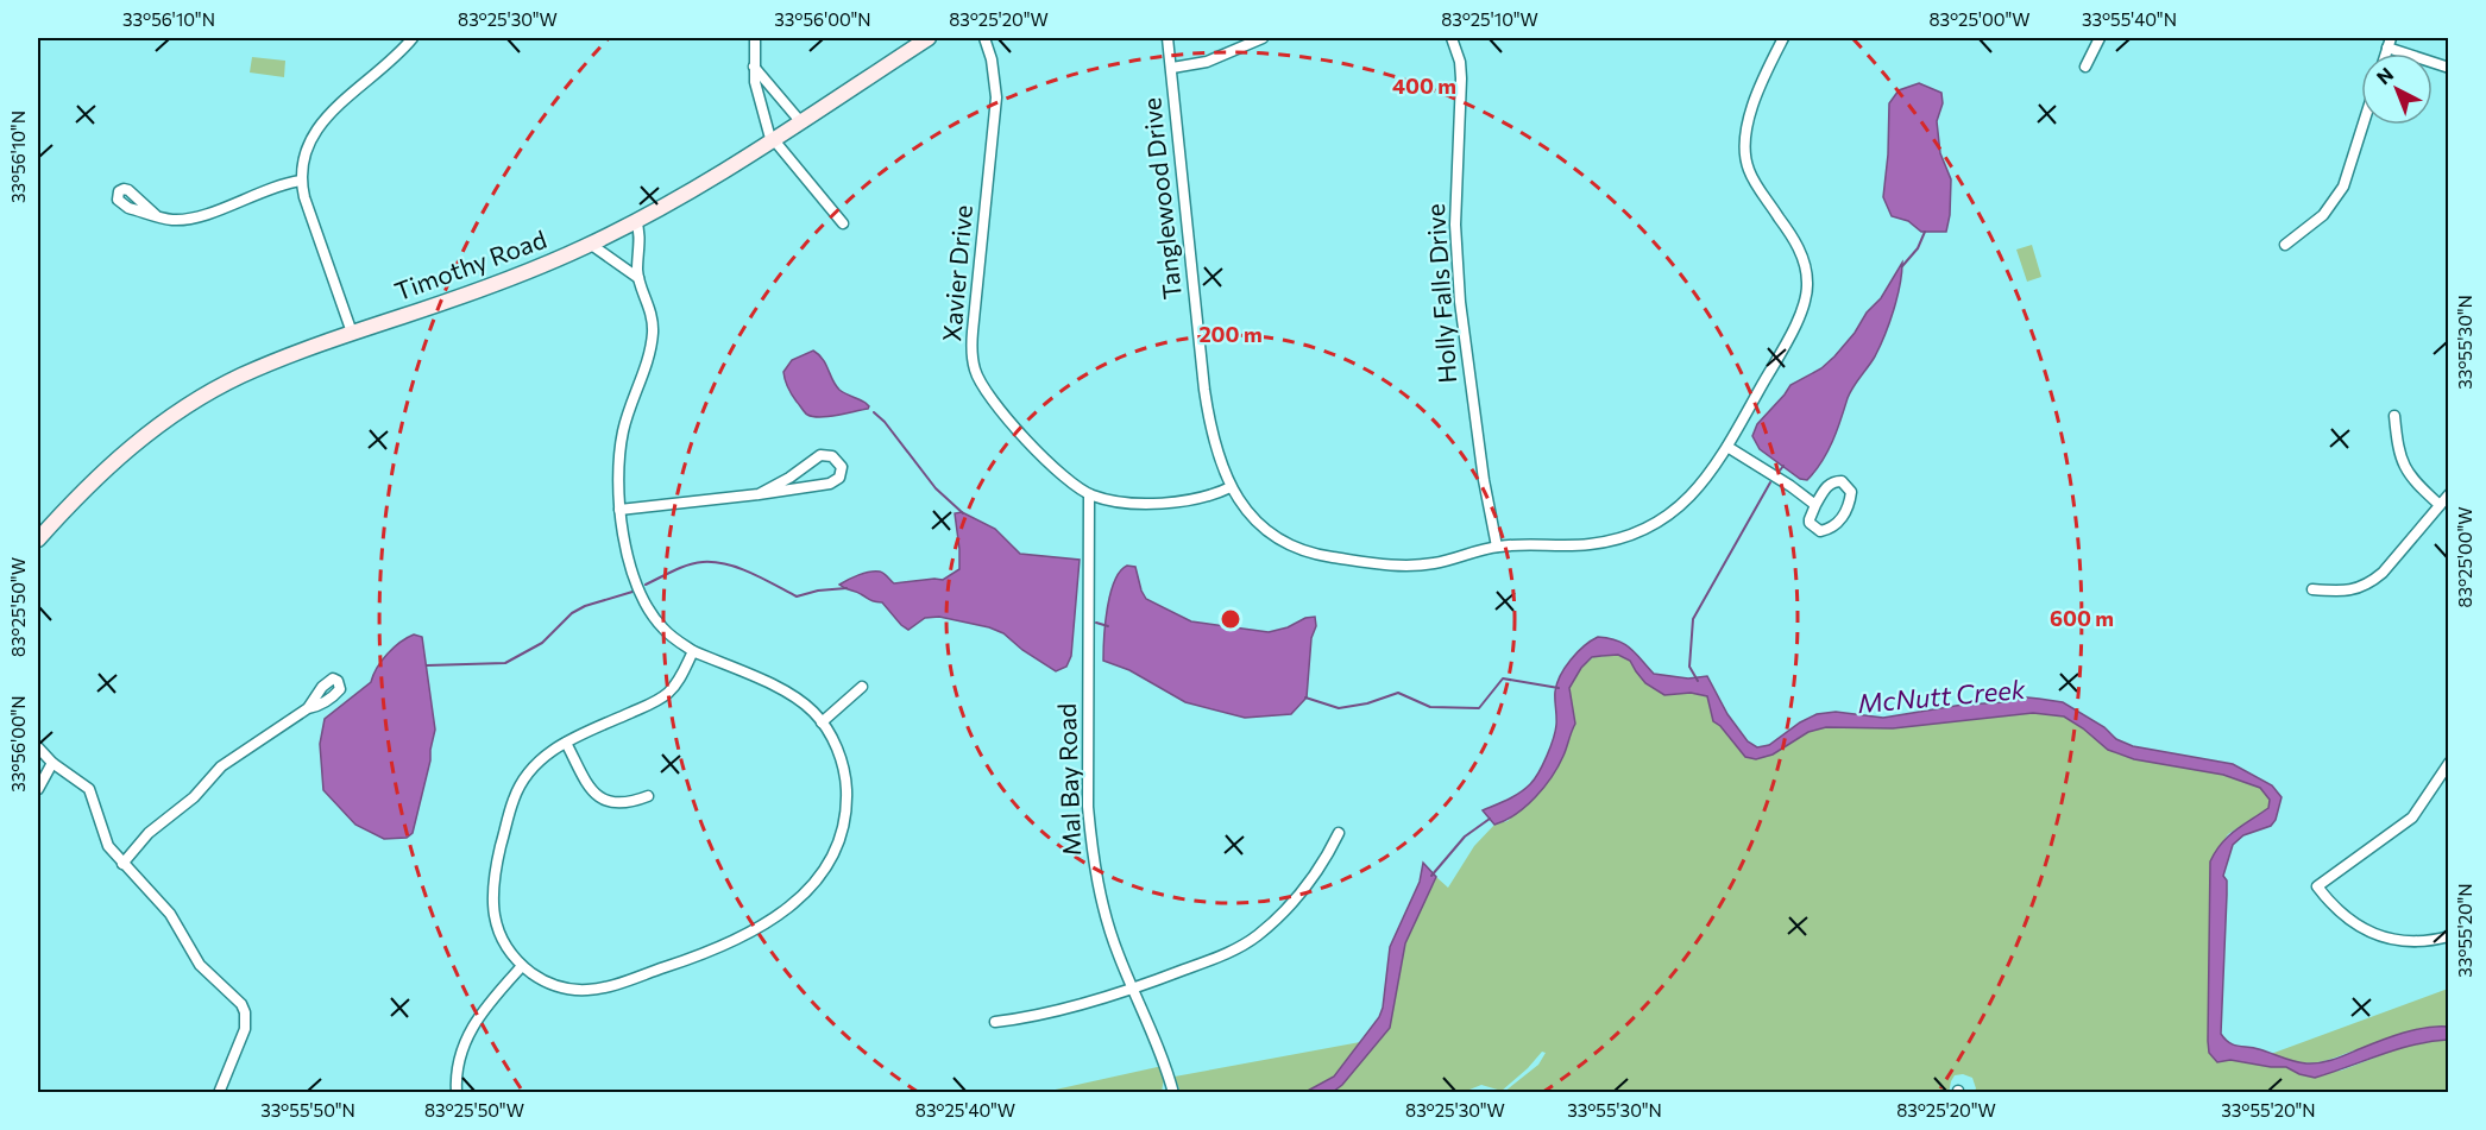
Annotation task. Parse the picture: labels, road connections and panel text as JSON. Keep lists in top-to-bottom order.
{
  "streets": {
    "main road": ["Timothy Road"],
    "street": [
      "Tanglewood Drive",
      "Xavier Drive",
      "Holly Falls Drive",
      "Mal Bay Road"
    ]
  },
  "crossings": [
    ["Tanglewood Drive", "Xavier Drive"],
    ["Tanglewood Drive", "Holly Falls Drive"],
    ["Xavier Drive", "Mal Bay Road"]
  ],
  "water": ["McNutt Creek"],
  "north": "top left",
  "coordinates": [
    "33°56'10\"N",
    "83°25'30\"W",
    "33°56'00\"N",
    "83°25'20\"W",
    "83°25'10\"W",
    "83°25'00\"W",
    "33°55'40\"N",
    "33°55'30\"N",
    "83°25'50\"W",
    "33°55'20\"N",
    "33°55'50\"N",
    "83°25'40\"W"
  ],
  "rings": ["400 m", "200 m", "600 m"]
}
